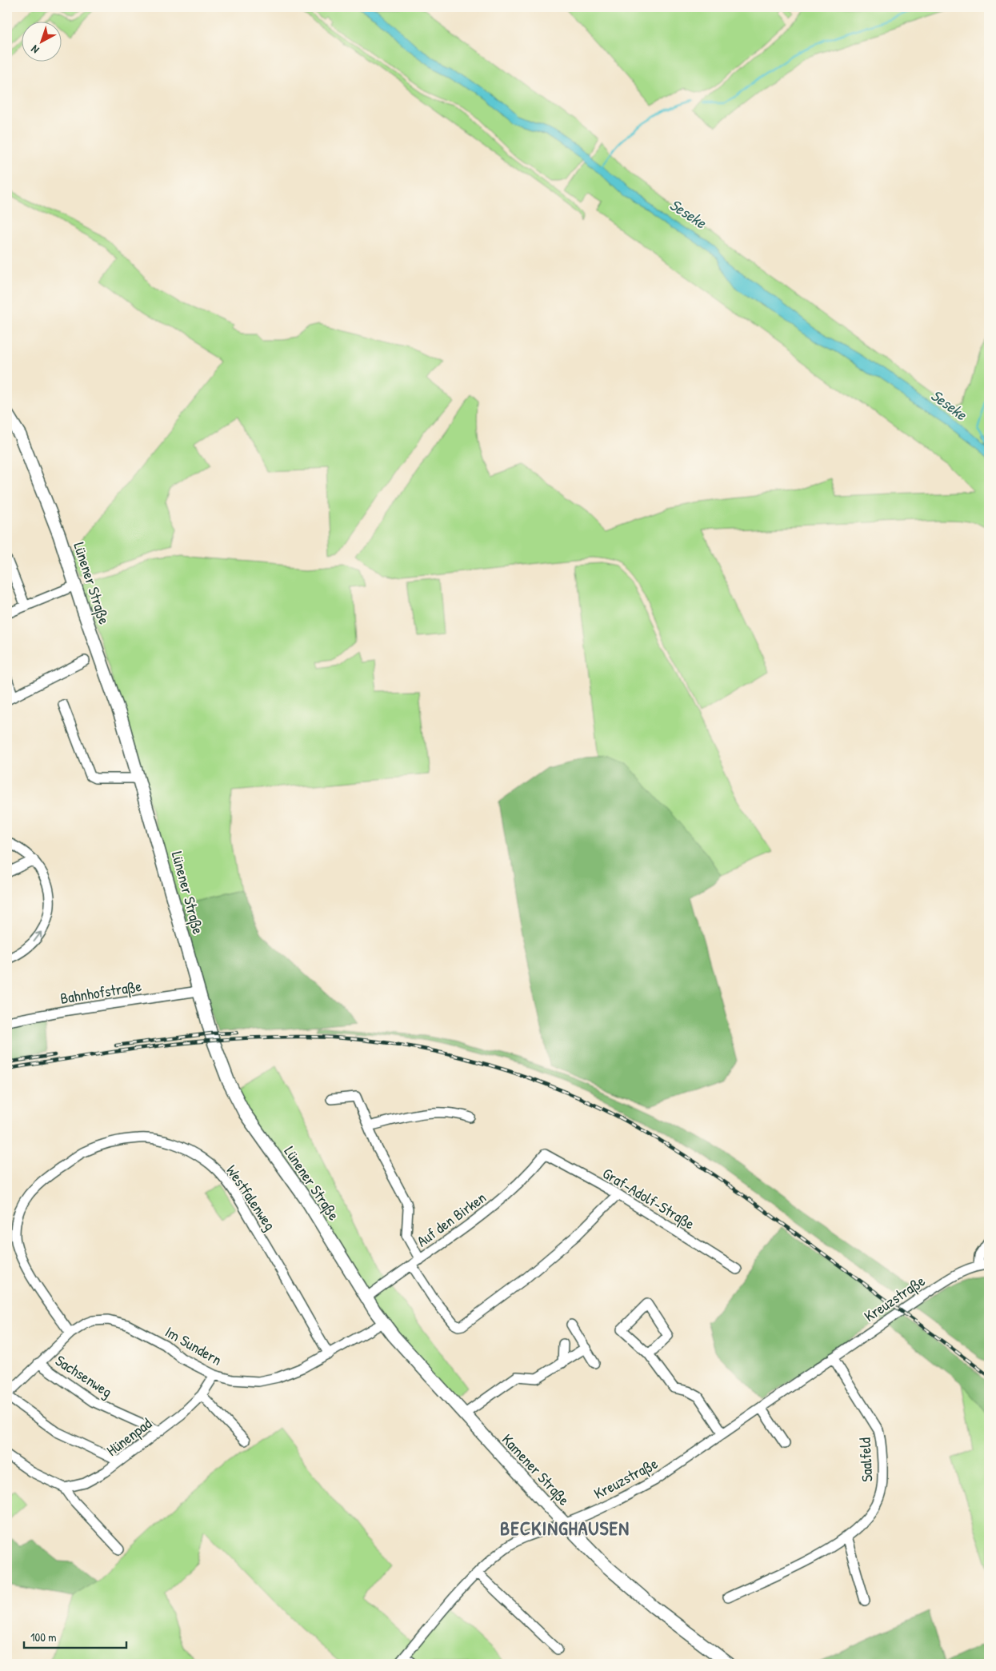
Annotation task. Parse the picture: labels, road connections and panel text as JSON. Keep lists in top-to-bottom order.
{
  "streets": {
    "main road": ["Lünener Straße", "Kamener Straße"],
    "street": [
      "Bahnhofstraße",
      "Westfalenweg",
      "Graf-Adolf-Straße",
      "Auf den Birken",
      "Kreuzstraße",
      "Im Sundern",
      "Sachsenweg",
      "Hünenpad",
      "Saalfeld"
    ]
  },
  "crossings": [
    ["Lünener Straße", "Bahnhofstraße"],
    ["Lünener Straße", "Auf den Birken"],
    ["Lünener Straße", "Im Sundern"],
    ["Lünener Straße", "Kamener Straße"],
    ["Westfalenweg", "Im Sundern"],
    ["Graf-Adolf-Straße", "Auf den Birken"],
    ["Kreuzstraße", "Saalfeld"],
    ["Kreuzstraße", "Kamener Straße"],
    ["Im Sundern", "Sachsenweg"],
    ["Im Sundern", "Hünenpad"],
    ["Sachsenweg", "Hünenpad"]
  ],
  "districts": ["BECKINGHAUSEN"],
  "water": ["Seseke"],
  "scale_bar": "100 m",
  "north": "bottom left"
}
